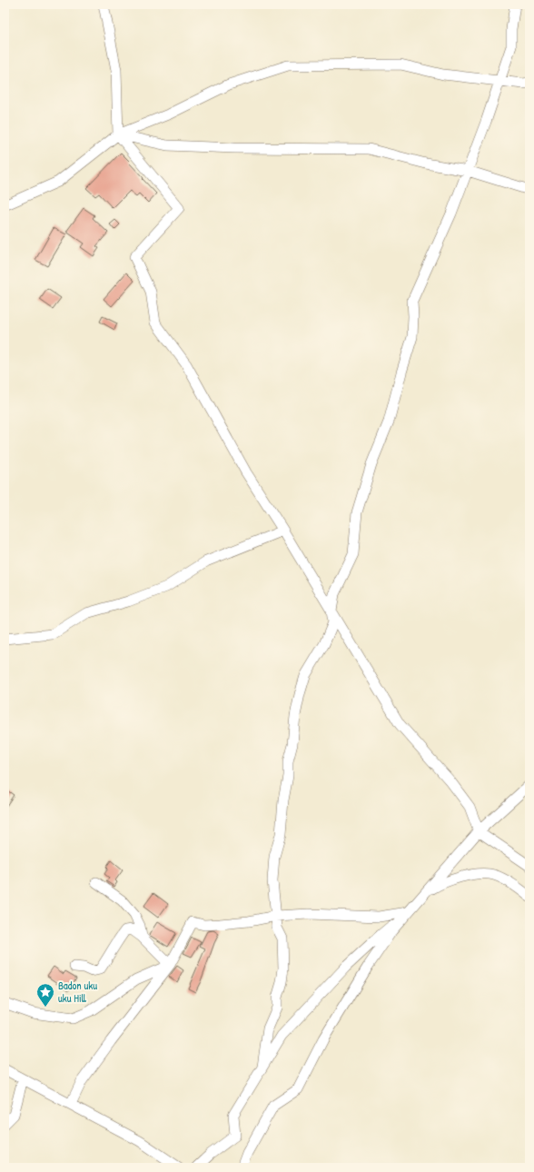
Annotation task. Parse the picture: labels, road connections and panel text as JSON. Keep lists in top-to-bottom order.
{
  "places": {
    "place": ["Badon uku uku Hill"]
  }
}
